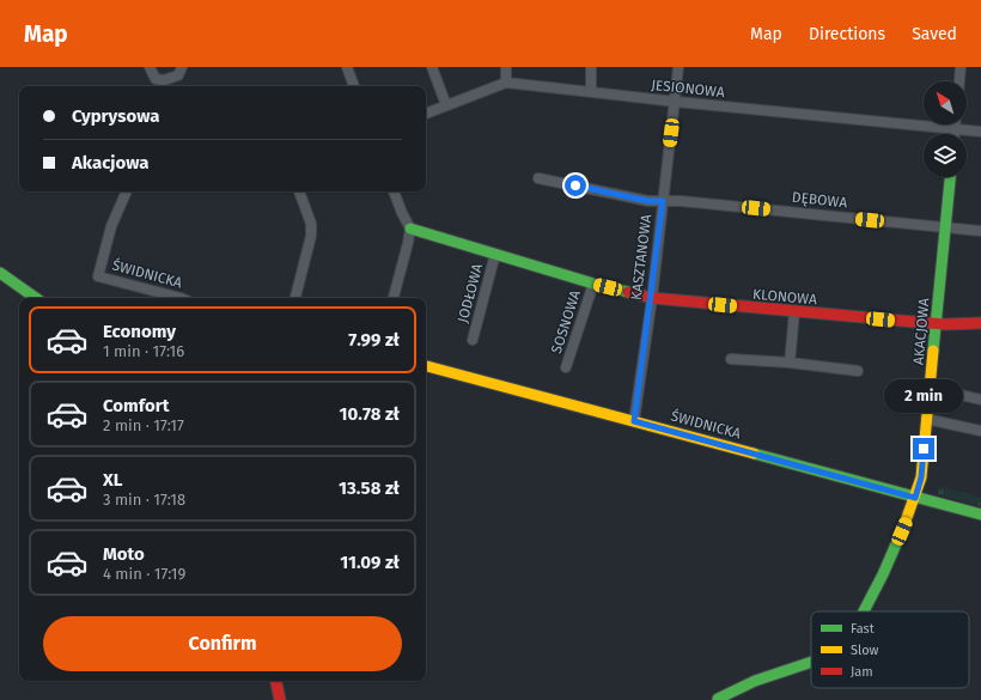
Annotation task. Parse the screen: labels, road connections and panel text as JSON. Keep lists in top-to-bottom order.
{
  "streets": {
    "street": [
      "JESIONOWA",
      "DĘBOWA",
      "KASZTANOWA",
      "ŚWIDNICKA",
      "JODŁOWA",
      "KLONOWA",
      "SOSNOWA",
      "AKACJOWA"
    ]
  },
  "crossings": [
    ["JESIONOWA", "KASZTANOWA"],
    ["DĘBOWA", "KASZTANOWA"],
    ["DĘBOWA", "AKACJOWA"],
    ["KASZTANOWA", "ŚWIDNICKA"],
    ["KASZTANOWA", "KLONOWA"],
    ["ŚWIDNICKA", "AKACJOWA"],
    ["JODŁOWA", "KLONOWA"],
    ["KLONOWA", "SOSNOWA"],
    ["KLONOWA", "AKACJOWA"]
  ],
  "legend": ["Fast", "Slow", "Jam"],
  "north": "top left",
  "page": {
    "header": "Map",
    "nav": ["Map", "Directions", "Saved"],
    "banner": ["Cyprysowa", "Akacjowa"],
    "list": [
      {
        "name": "Economy",
        "note": "1 min · 17:16",
        "value": "7.99 zł"
      },
      {
        "name": "Comfort",
        "note": "2 min · 17:17",
        "value": "10.78 zł"
      },
      {
        "name": "XL",
        "note": "3 min · 17:18",
        "value": "13.58 zł"
      },
      {
        "name": "Moto",
        "note": "4 min · 17:19",
        "value": "11.09 zł"
      }
    ],
    "bubble": "2 min",
    "buttons": "Confirm"
  }
}
